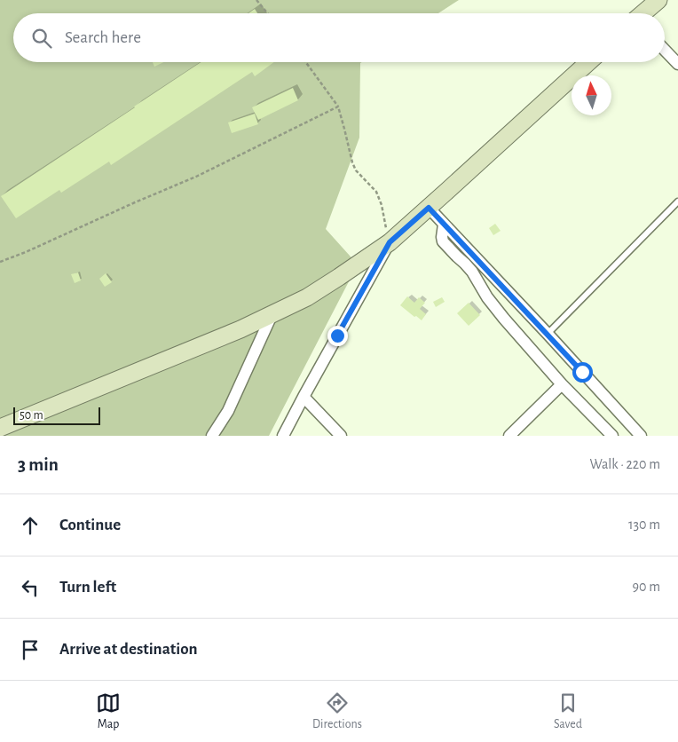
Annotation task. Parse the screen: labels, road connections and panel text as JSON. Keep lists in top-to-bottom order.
{
  "scale_bar": "50 m",
  "north": "top",
  "page": {
    "search": "Search here",
    "scale": "50 m",
    "heading": ["3 min", "Walk · 220 m"],
    "list": [
      ["Continue", "130 m"],
      ["Turn left", "90 m"],
      "Arrive at destination"
    ],
    "nav": ["Map", "Directions", "Saved"]
  }
}
